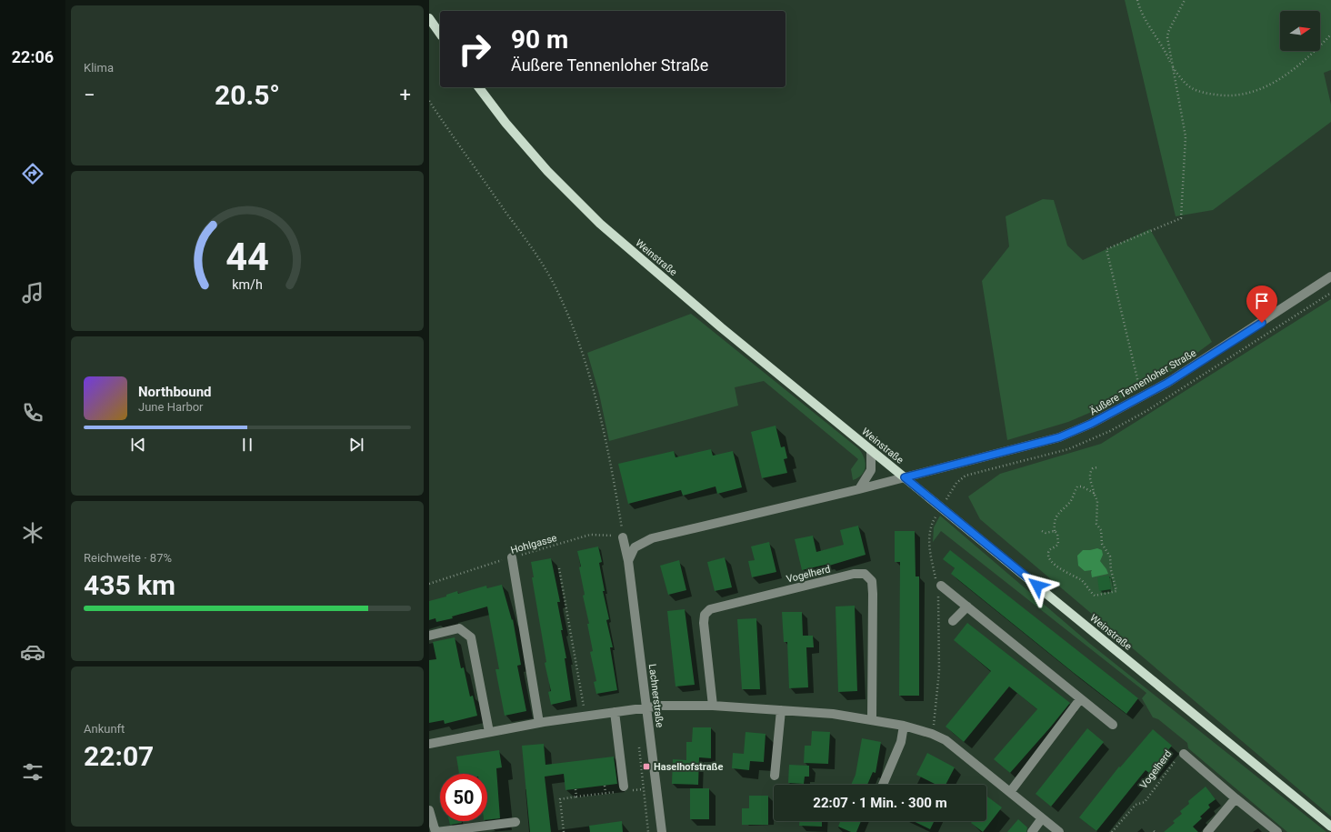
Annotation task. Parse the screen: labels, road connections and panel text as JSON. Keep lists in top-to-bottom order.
{
  "streets": {
    "main road": ["Weinstraße"],
    "street": ["Äußere Tennenloher Straße", "Vogelherd", "Lachnerstraße"],
    "path": ["Hohlgasse"]
  },
  "crossings": [
    ["Weinstraße", "Äußere Tennenloher Straße"],
    ["Hohlgasse", "Lachnerstraße"]
  ],
  "places": {
    "transit": ["Haselhofstraße"]
  },
  "north": "right",
  "page": {
    "tabs": "22:06",
    "tile": [
      "Klima",
      ["Reichweite · 87%", "435 km"],
      ["Ankunft", "22:07"]
    ],
    "turn": ["90 m", "Äußere Tennenloher Straße"],
    "heat": ["−", "20.5°", "+"],
    "song": ["Northbound", "June Harbor"],
    "limit": "50",
    "trip": "22:07 · 1 Min. · 300 m",
    "gauge": ["44", "km/h"]
  }
}
